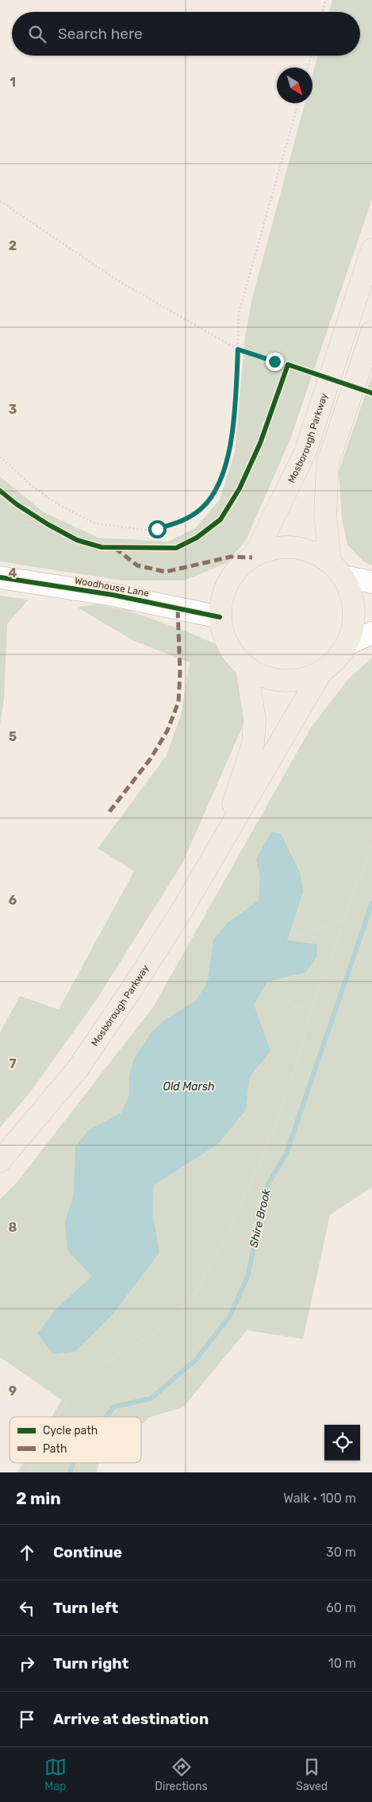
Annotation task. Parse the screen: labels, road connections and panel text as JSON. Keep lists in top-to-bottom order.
{
  "streets": {
    "highway": ["Mosborough Parkway"],
    "street": ["Woodhouse Lane"]
  },
  "crossings": [
    ["Mosborough Parkway", "Woodhouse Lane"]
  ],
  "water": ["Old Marsh", "Shire Brook"],
  "legend": ["Cycle path", "Path"],
  "north": "bottom right",
  "page": {
    "search": "Search here",
    "heading": ["2 min", "Walk · 100 m"],
    "list": [
      ["Continue", "30 m"],
      ["Turn left", "60 m"],
      ["Turn right", "10 m"],
      "Arrive at destination"
    ],
    "nav": ["Map", "Directions", "Saved"]
  },
  "grid": {
    "rows": [
      "1",
      "2",
      "3",
      "4",
      "5",
      "6",
      "7",
      "8",
      "9"
    ]
  }
}
